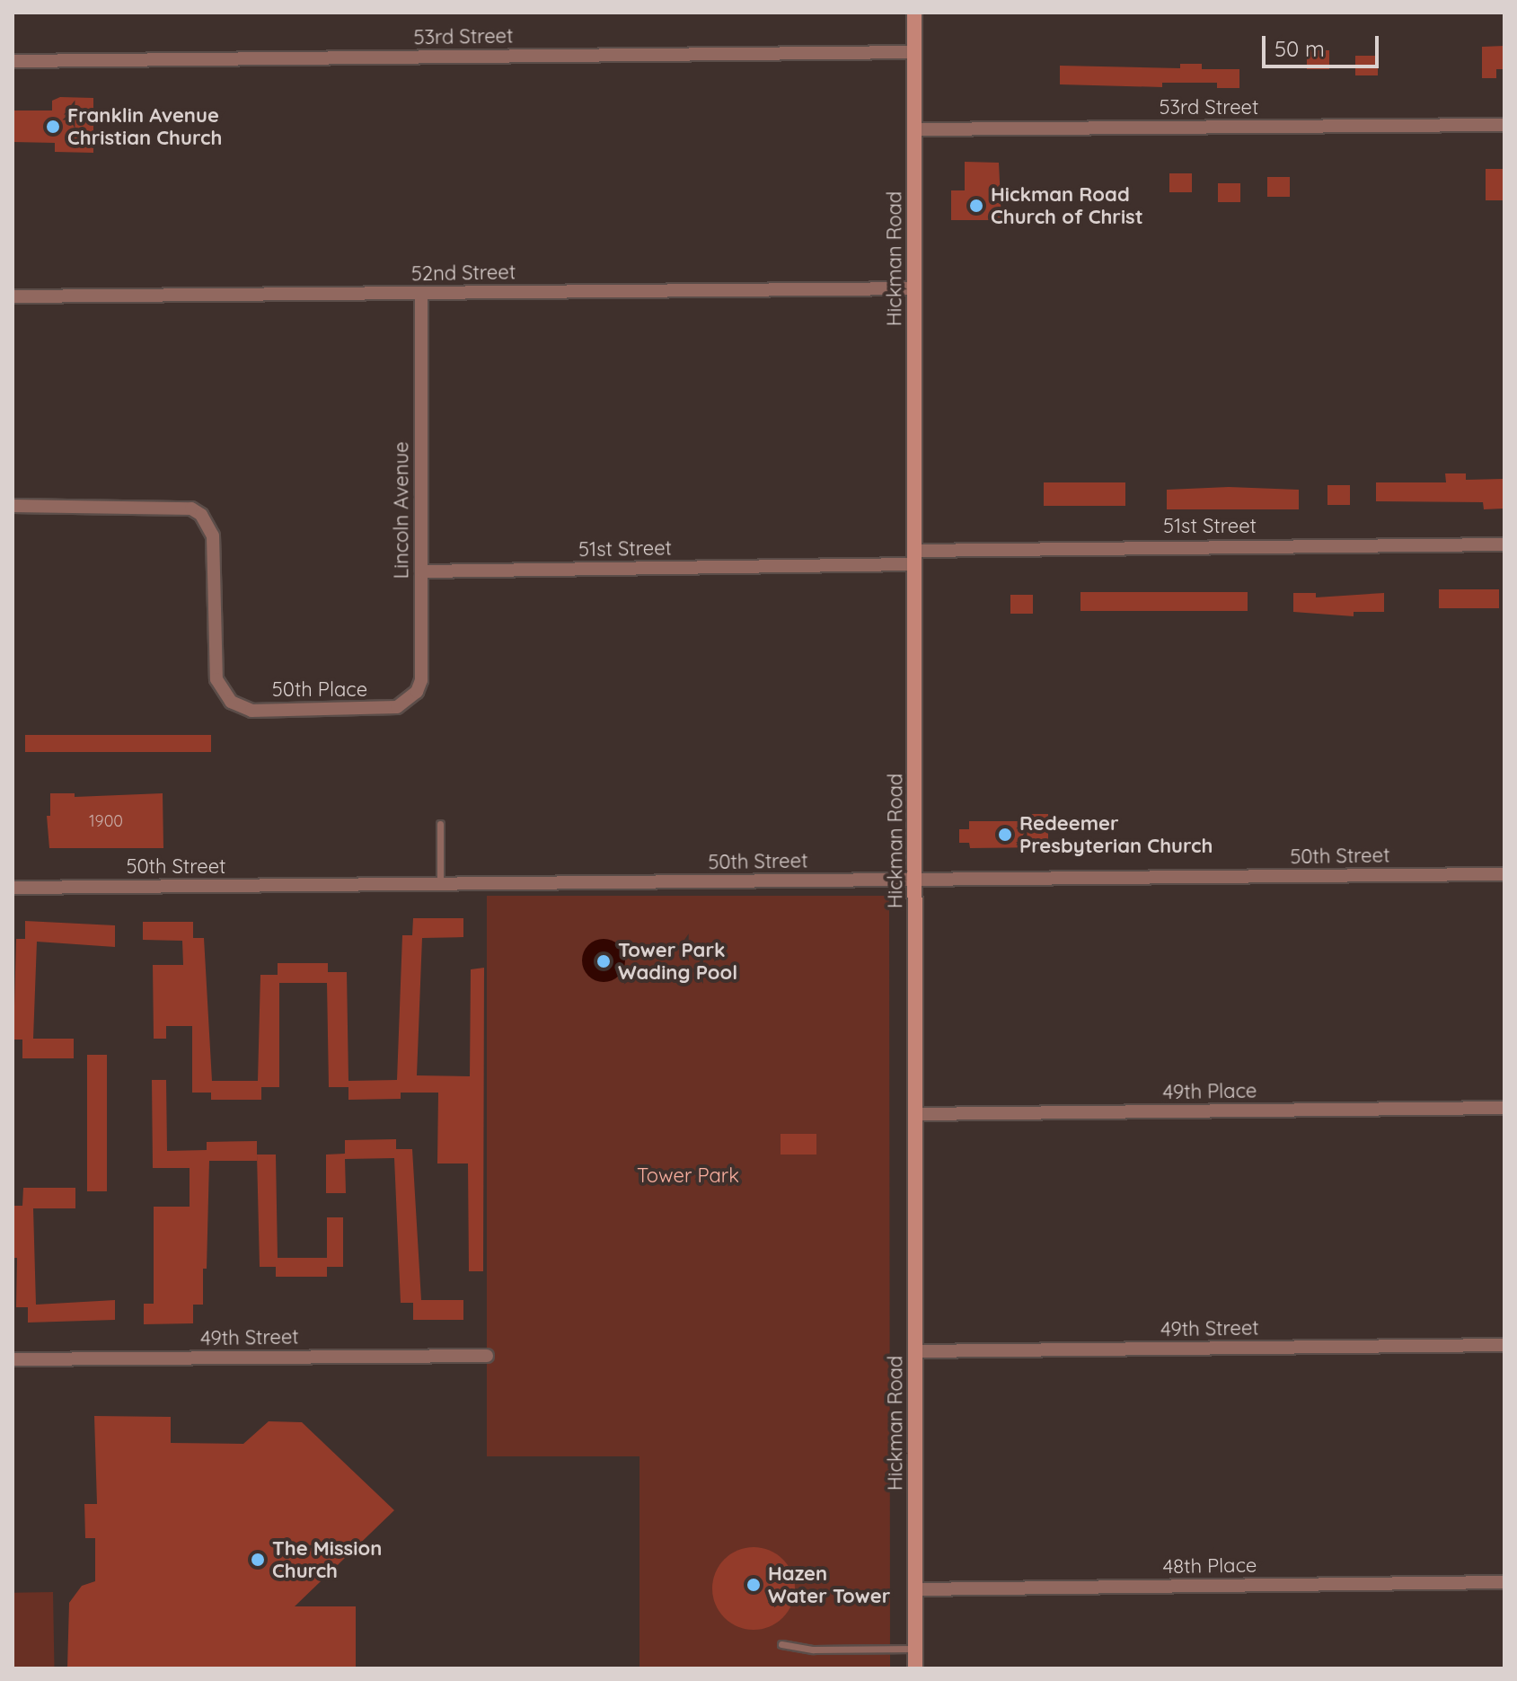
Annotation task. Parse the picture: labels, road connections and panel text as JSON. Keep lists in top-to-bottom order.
{
  "streets": {
    "main road": ["Hickman Road"],
    "street": [
      "53rd Street",
      "52nd Street",
      "Lincoln Avenue",
      "51st Street",
      "50th Place",
      "50th Street",
      "49th Place",
      "49th Street",
      "48th Place"
    ]
  },
  "crossings": [
    ["53rd Street", "Hickman Road"],
    ["Hickman Road", "52nd Street"],
    ["Hickman Road", "51st Street"],
    ["Hickman Road", "50th Street"],
    ["Hickman Road", "49th Place"],
    ["Hickman Road", "49th Street"],
    ["Hickman Road", "48th Place"],
    ["52nd Street", "Lincoln Avenue"],
    ["Lincoln Avenue", "51st Street"],
    ["Lincoln Avenue", "50th Place"]
  ],
  "parks": ["Tower Park"],
  "places": [
    "Franklin Avenue Christian Church",
    "Hickman Road Church of Christ",
    "Redeemer Presbyterian Church",
    "Tower Park Wading Pool",
    "The Mission Church",
    "Hazen Water Tower"
  ],
  "house_numbers": ["1900"],
  "scale_bar": "50 m"
}
